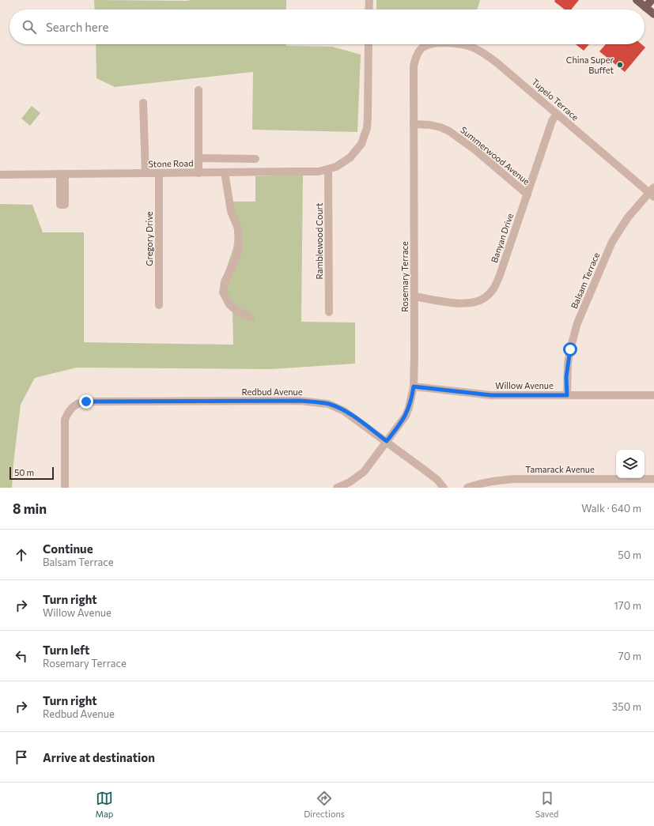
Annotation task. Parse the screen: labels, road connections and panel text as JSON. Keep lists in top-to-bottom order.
{
  "streets": {
    "street": [
      "Tupelo Terrace",
      "Summerwood Avenue",
      "Stone Road",
      "Banyan Drive",
      "Gregory Drive",
      "Ramblewood Court",
      "Rosemary Terrace",
      "Balsam Terrace",
      "Willow Avenue",
      "Redbud Avenue",
      "Tamarack Avenue"
    ]
  },
  "crossings": [
    ["Tupelo Terrace", "Banyan Drive"],
    ["Tupelo Terrace", "Balsam Terrace"],
    ["Summerwood Avenue", "Banyan Drive"],
    ["Summerwood Avenue", "Rosemary Terrace"],
    ["Stone Road", "Gregory Drive"],
    ["Stone Road", "Ramblewood Court"],
    ["Banyan Drive", "Rosemary Terrace"],
    ["Rosemary Terrace", "Willow Avenue"],
    ["Rosemary Terrace", "Redbud Avenue"],
    ["Balsam Terrace", "Willow Avenue"]
  ],
  "places": ["China Super Buffet"],
  "scale_bar": "50 m",
  "page": {
    "search": "Search here",
    "scale": "50 m",
    "heading": ["8 min", "Walk · 640 m"],
    "list": [
      ["Continue", "Balsam Terrace", "50 m"],
      ["Turn right", "Willow Avenue", "170 m"],
      ["Turn left", "Rosemary Terrace", "70 m"],
      ["Turn right", "Redbud Avenue", "350 m"],
      "Arrive at destination"
    ],
    "nav": ["Map", "Directions", "Saved"]
  }
}
